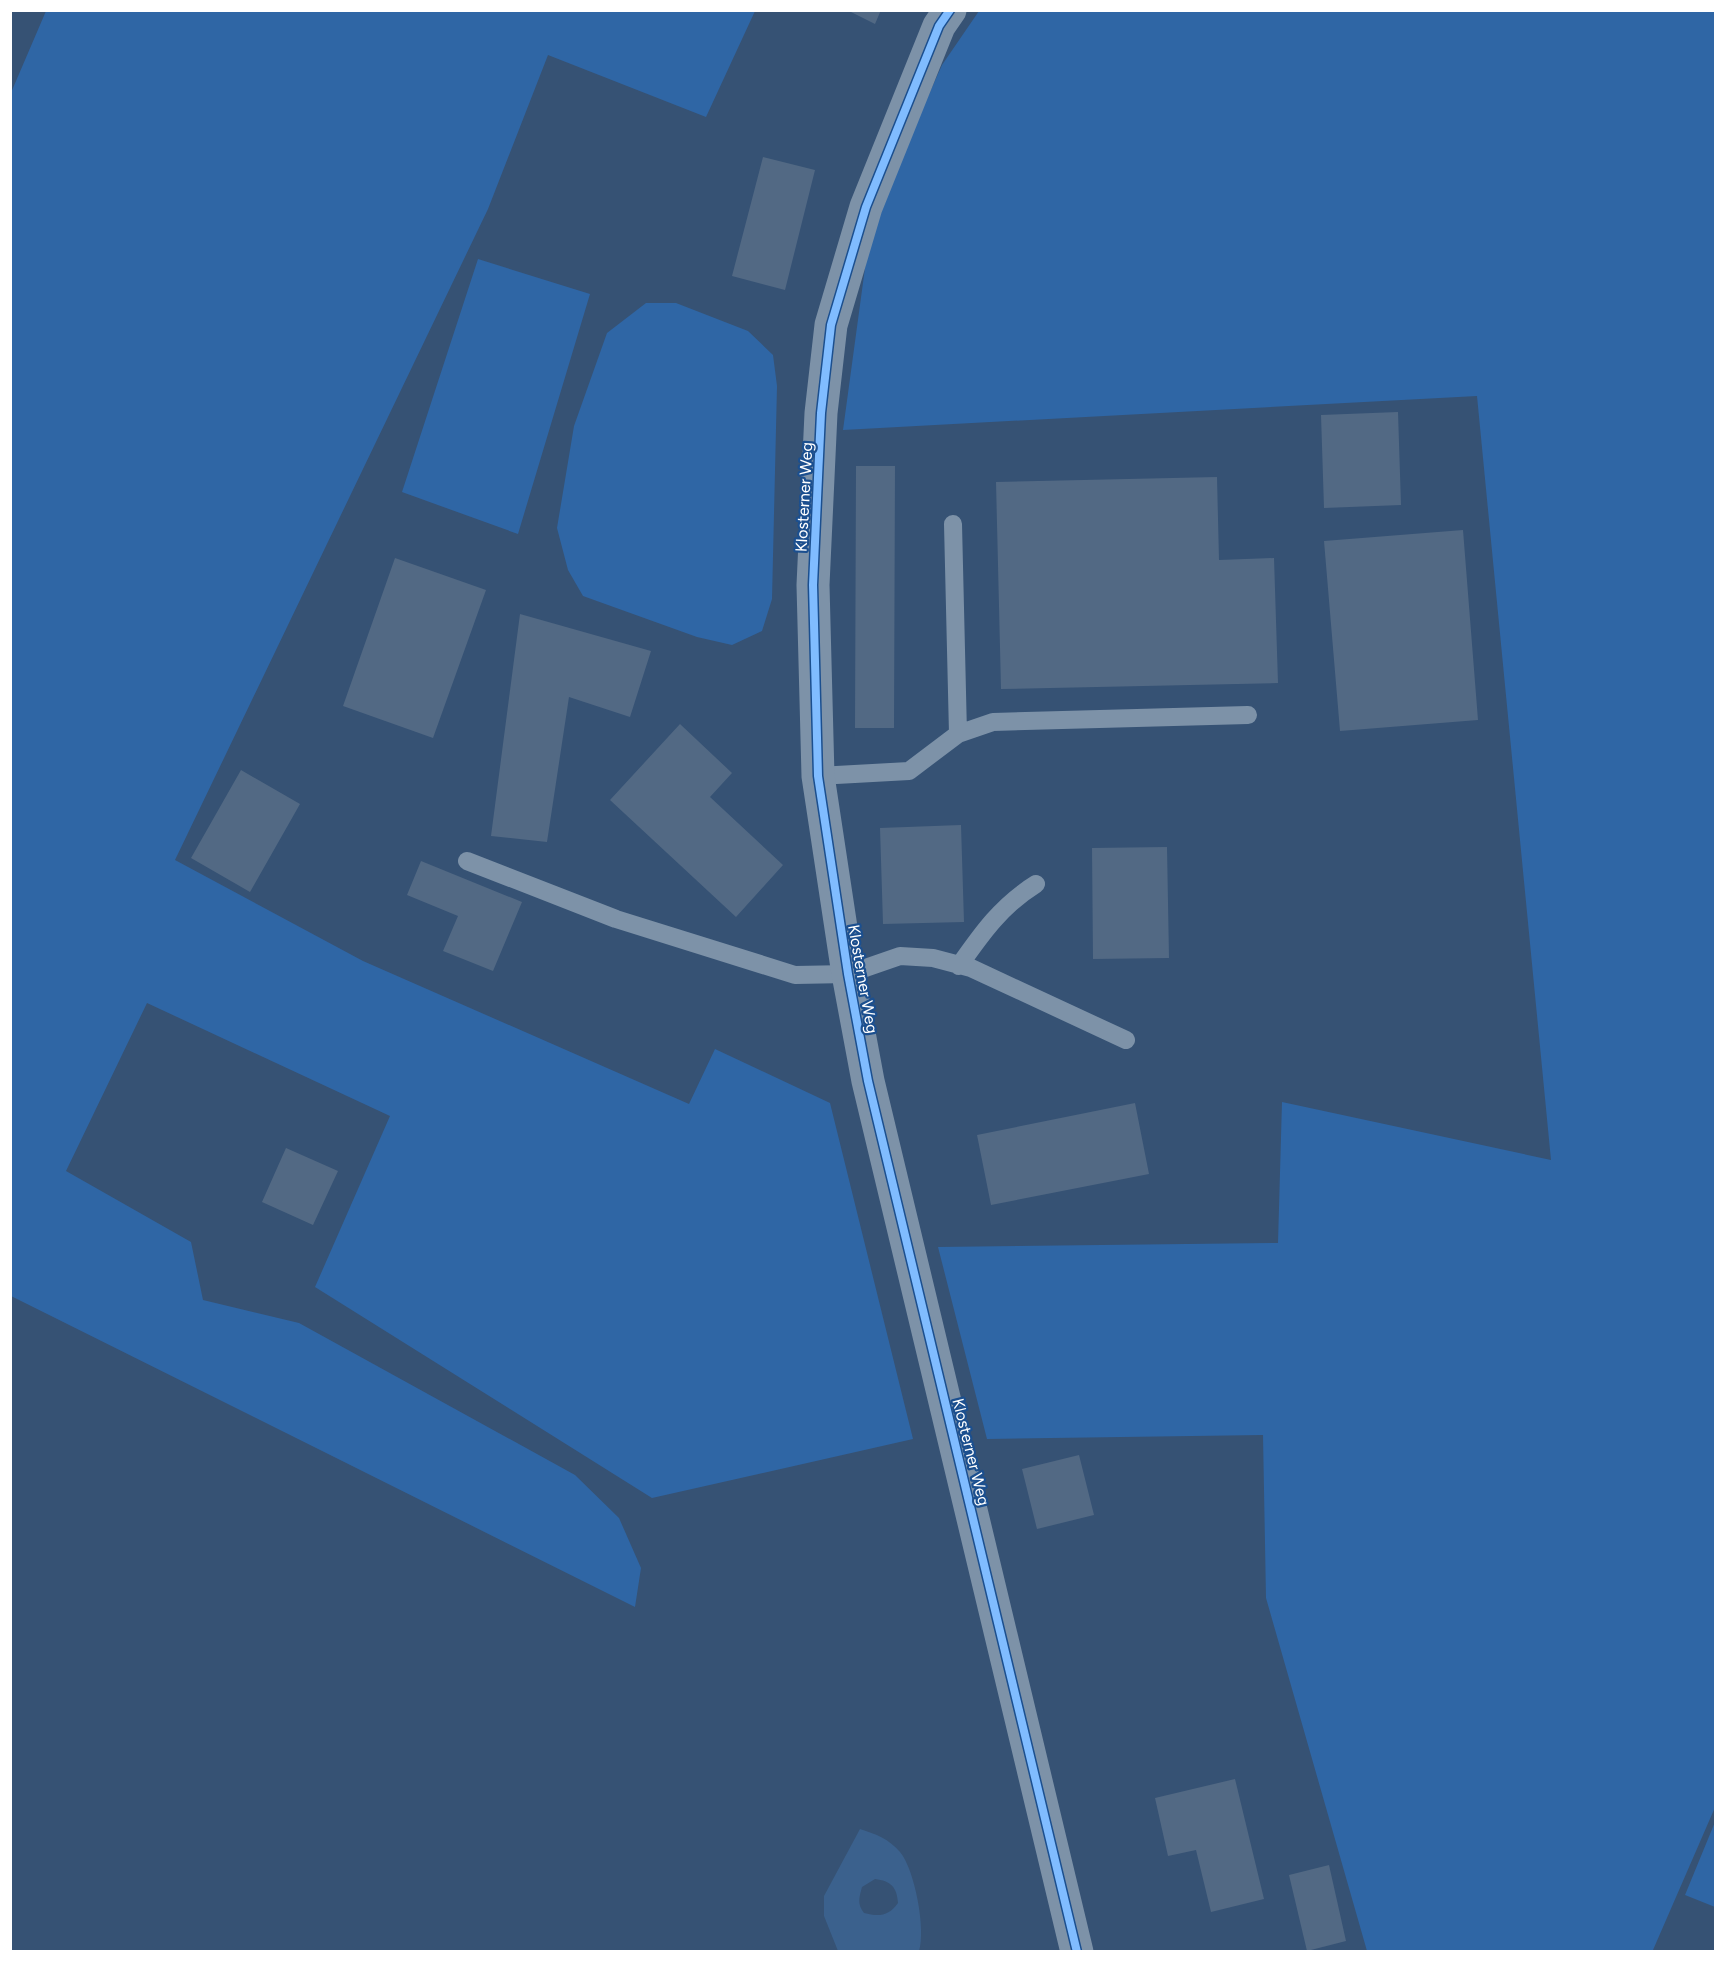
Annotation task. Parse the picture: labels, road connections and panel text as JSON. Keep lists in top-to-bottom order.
{
  "streets": {
    "street": ["Klosterner Weg"]
  }
}
